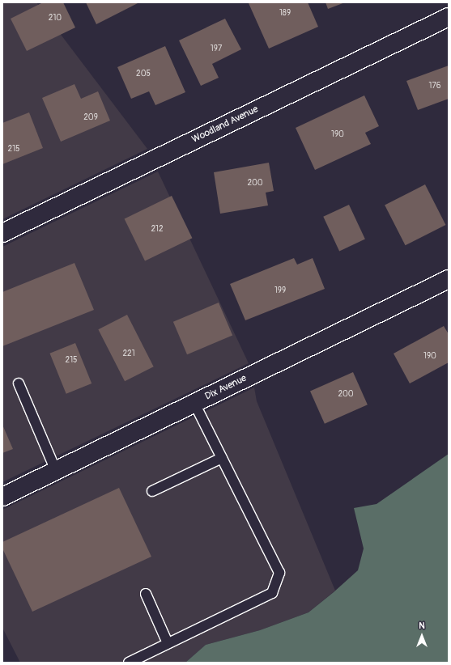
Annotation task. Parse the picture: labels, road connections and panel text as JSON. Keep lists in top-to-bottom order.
{
  "streets": {
    "street": ["Woodland Avenue", "Dix Avenue"]
  },
  "house_numbers": [
    "189",
    "210",
    "197",
    "205",
    "176",
    "209",
    "190",
    "215",
    "200",
    "212",
    "199",
    "221",
    "190",
    "215",
    "200"
  ],
  "north": "top"
}
